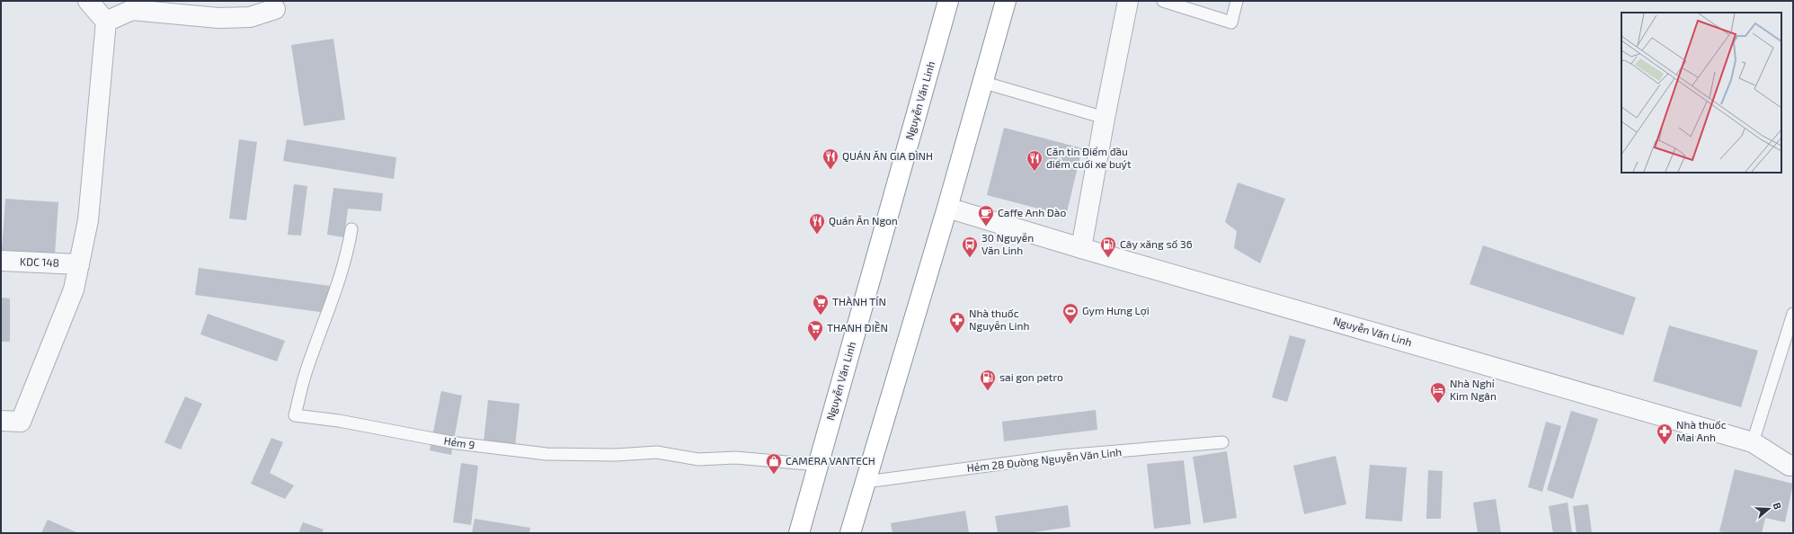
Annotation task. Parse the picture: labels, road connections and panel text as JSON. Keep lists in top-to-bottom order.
{
  "streets": {
    "highway": ["Nguyễn Văn Linh"],
    "street": ["KDC 148"],
    "lane": ["Hẻm 9", "Hẻm 28 Đường Nguyễn Văn Linh"]
  },
  "crossings": [
    ["Nguyễn Văn Linh", "Hẻm 9"]
  ],
  "places": {
    "restaurant": ["QUÁN ĂN GIA ĐÌNH", "Căn tin Điểm đầu điểm cuối xe buýt", "Quán Ăn Ngon"],
    "cafe": ["Caffe Anh Đào"],
    "bus stop": ["30 Nguyễn Văn Linh"],
    "fuel station": ["Cây xăng số 36", "sai gon petro"],
    "supermarket": ["THÀNH TÍN", "THANH ĐIỀN"],
    "sports": ["Gym Hưng Lợi"],
    "pharmacy": ["Nhà thuốc Nguyễn Linh", "Nhà thuốc Mai Anh"],
    "hotel": ["Nhà Nghỉ Kim Ngân"],
    "shop": ["CAMERA VANTECH"]
  },
  "north": "right"
}
